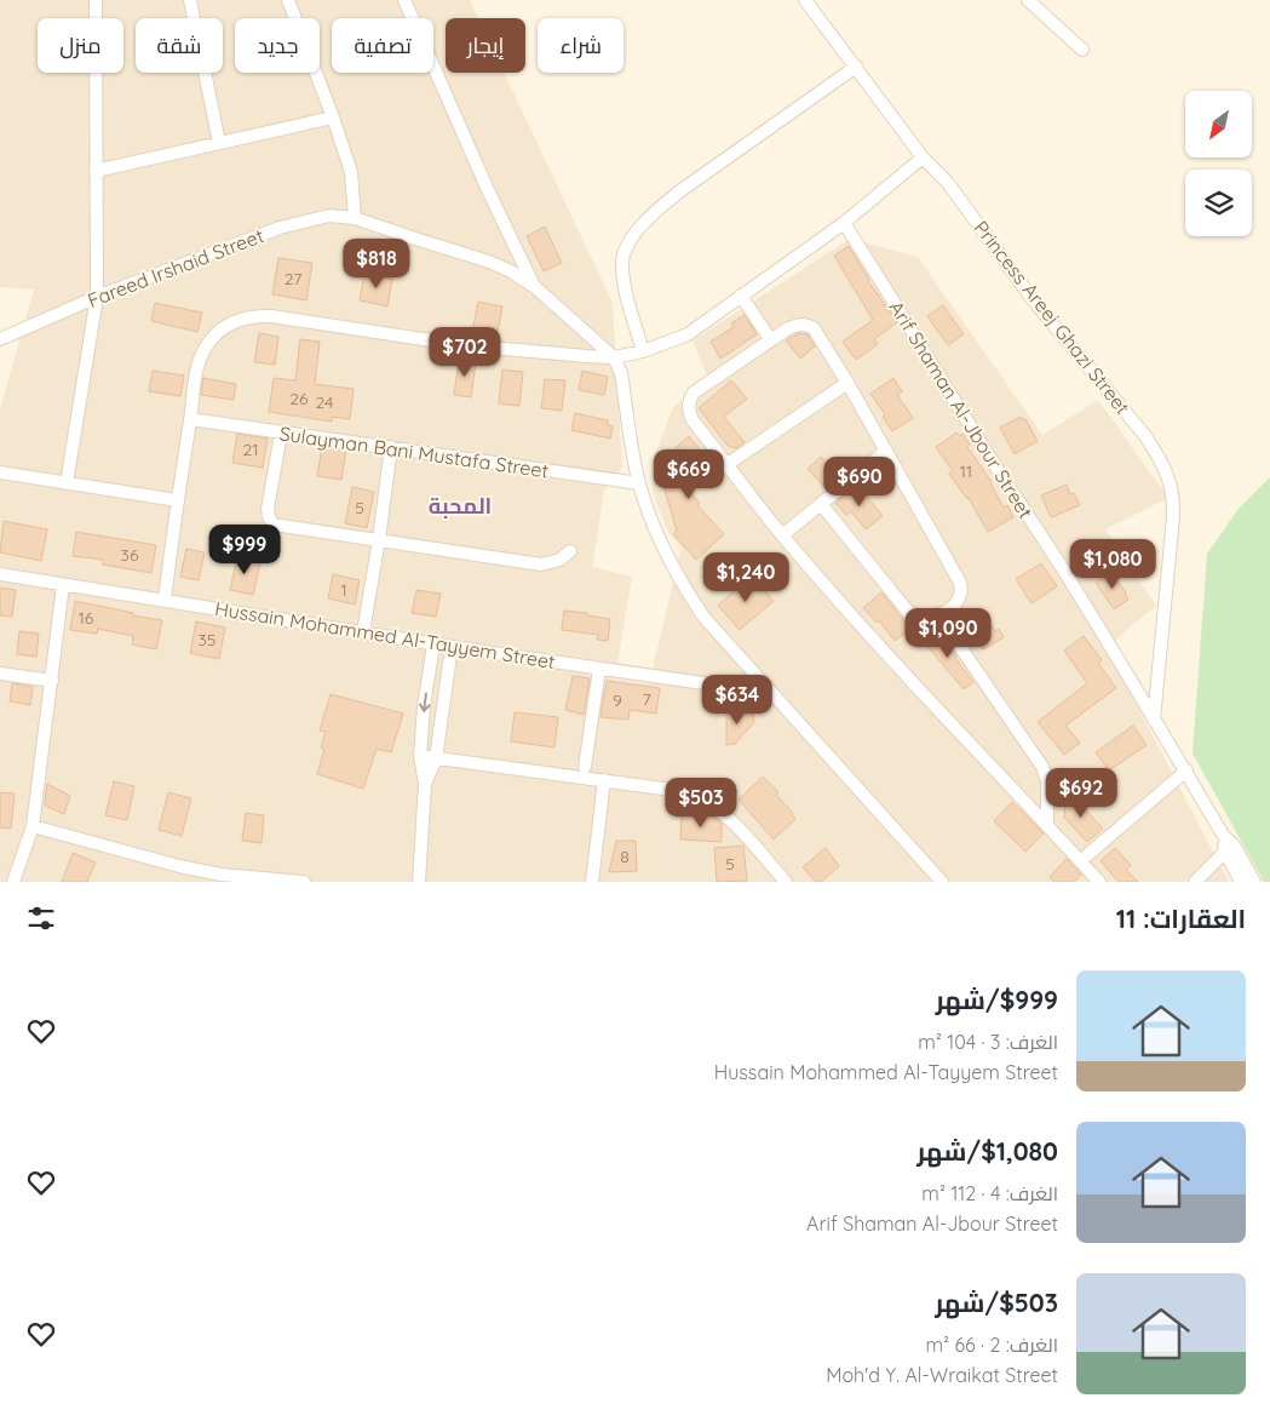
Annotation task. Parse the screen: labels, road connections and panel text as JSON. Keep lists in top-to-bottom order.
{
  "streets": {
    "street": [
      "Fareed Irshaid Street",
      "Princess Areej Ghazi Street",
      "Arif Shaman Al-Jbour Street",
      "Sulayman Bani Mustafa Street",
      "Hussain Mohammed Al-Tayyem Street"
    ]
  },
  "crossings": [
    ["Princess Areej Ghazi Street", "Arif Shaman Al-Jbour Street"]
  ],
  "districts": ["المحبة"],
  "house_numbers": [
    "27",
    "26",
    "24",
    "21",
    "11",
    "5",
    "36",
    "1",
    "16",
    "35",
    "7",
    "9",
    "8",
    "5"
  ],
  "north": "bottom left",
  "page": {
    "chip": [
      "شراء",
      "إيجار",
      "تصفية",
      "جديد",
      "شقة",
      "منزل"
    ],
    "price": [
      "$818",
      "$702",
      "$669",
      "$690",
      "$999",
      "$1,080",
      "$1,240",
      "$1,090",
      "$634",
      "$692",
      "$503"
    ],
    "heading": "العقارات: 11",
    "list": [
      {
        "name": "$999/شهر",
        "note": "الغرف: 3 · 104 m² · Hussain Mohammed Al-Tayyem Street"
      },
      {
        "name": "$1,080/شهر",
        "note": "الغرف: 4 · 112 m² · Arif Shaman Al-Jbour Street"
      },
      {
        "name": "$503/شهر",
        "note": "الغرف: 2 · 66 m² · Moh'd Y. Al-Wraikat Street"
      }
    ]
  }
}
